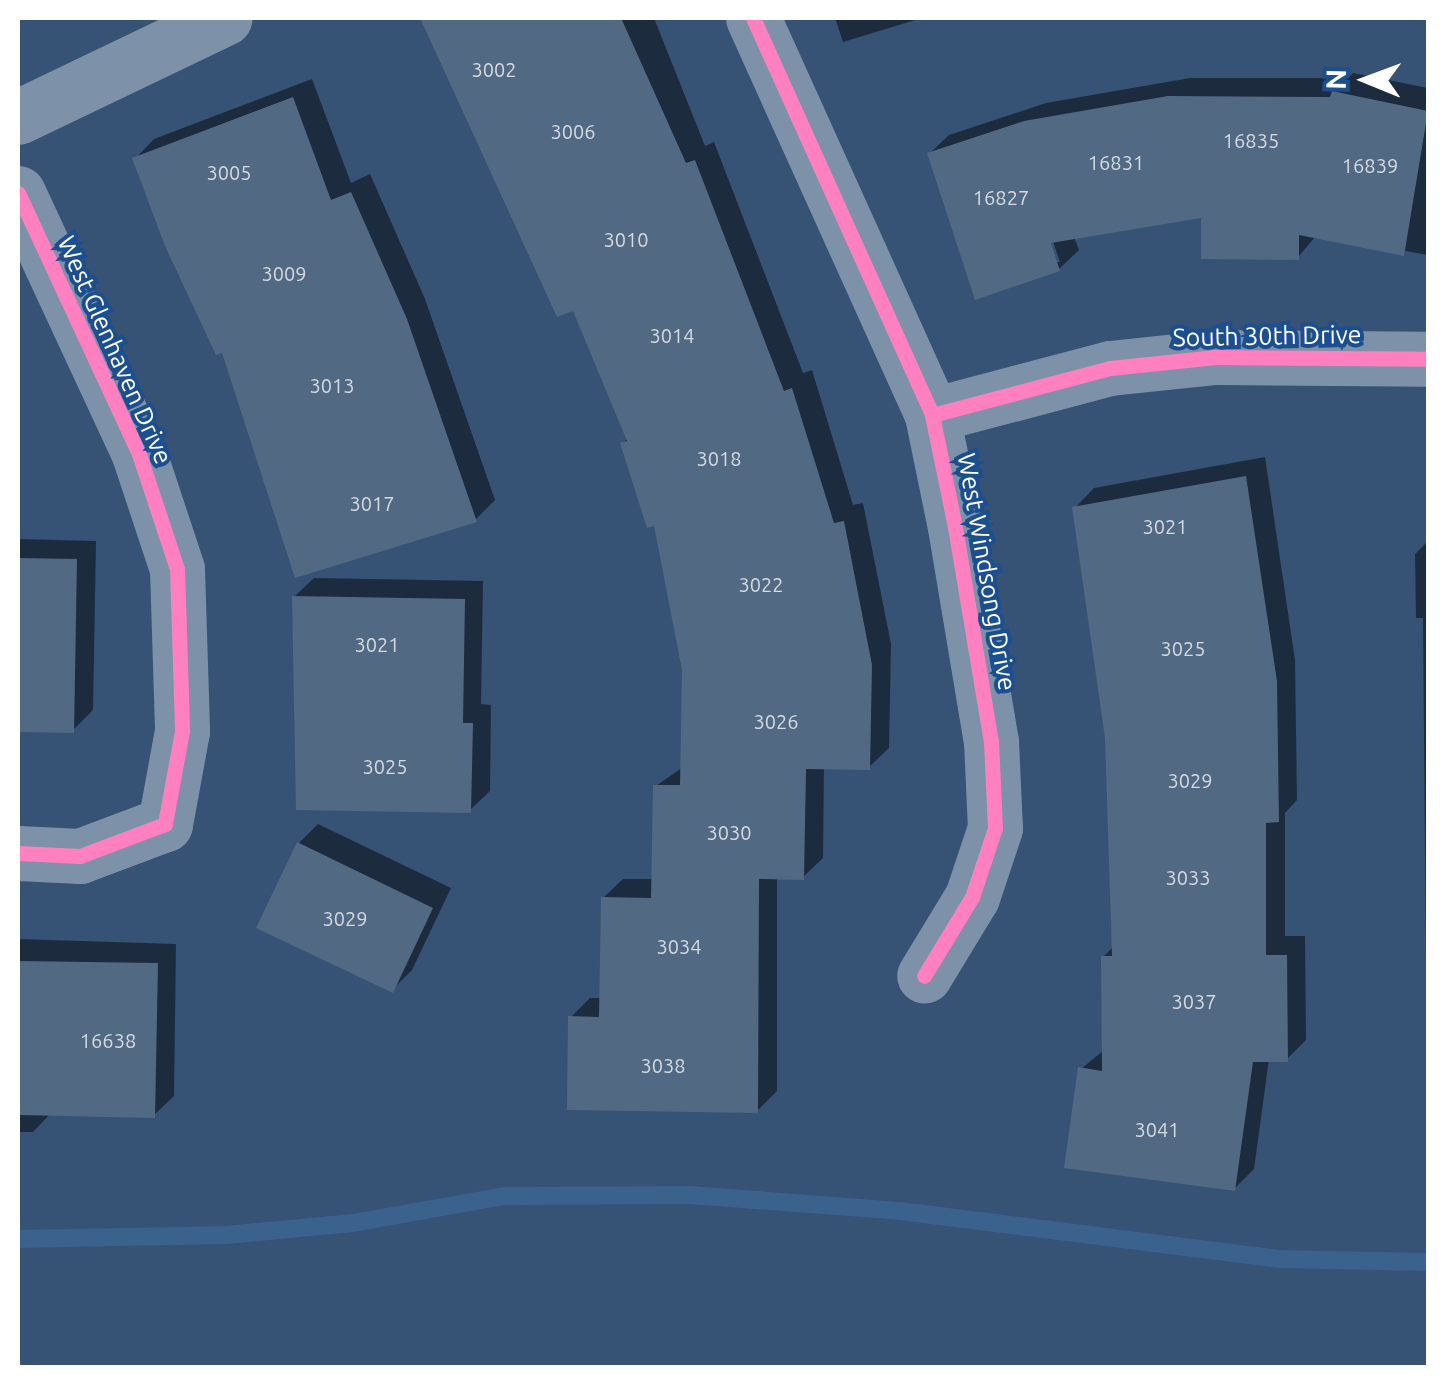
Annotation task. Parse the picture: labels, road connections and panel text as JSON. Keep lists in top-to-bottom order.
{
  "streets": {
    "street": ["South 30th Drive", "West Glenhaven Drive", "West Windsong Drive"]
  },
  "crossings": [
    ["South 30th Drive", "West Windsong Drive"]
  ],
  "house_numbers": [
    "3002",
    "3006",
    "16835",
    "16831",
    "16839",
    "3005",
    "16827",
    "3010",
    "3009",
    "3014",
    "3013",
    "3018",
    "3017",
    "3021",
    "3022",
    "3021",
    "3025",
    "3026",
    "3025",
    "3029",
    "3030",
    "3033",
    "3029",
    "3034",
    "3037",
    "16638",
    "3038",
    "3041"
  ],
  "north": "left"
}
